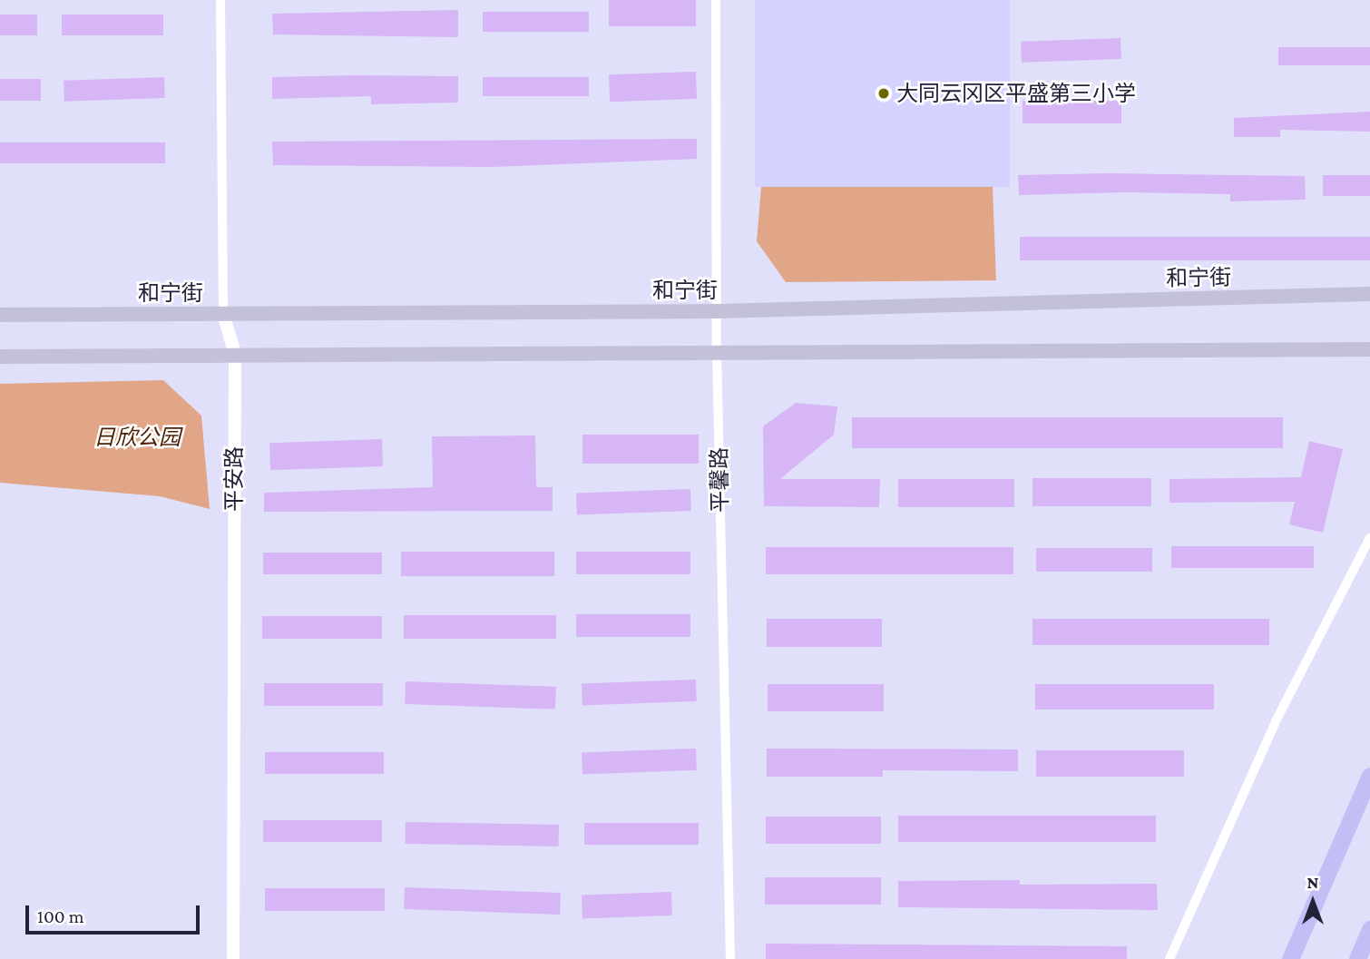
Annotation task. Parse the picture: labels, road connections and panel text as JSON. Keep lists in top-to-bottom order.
{
  "streets": {
    "main road": ["和宁街"],
    "street": ["平安路", "平馨路"]
  },
  "crossings": [
    ["和宁街", "平安路"],
    ["和宁街", "平馨路"]
  ],
  "parks": ["日欣公园"],
  "places": ["大同云冈区平盛第三小学"],
  "scale_bar": "100 m",
  "north": "top"
}
